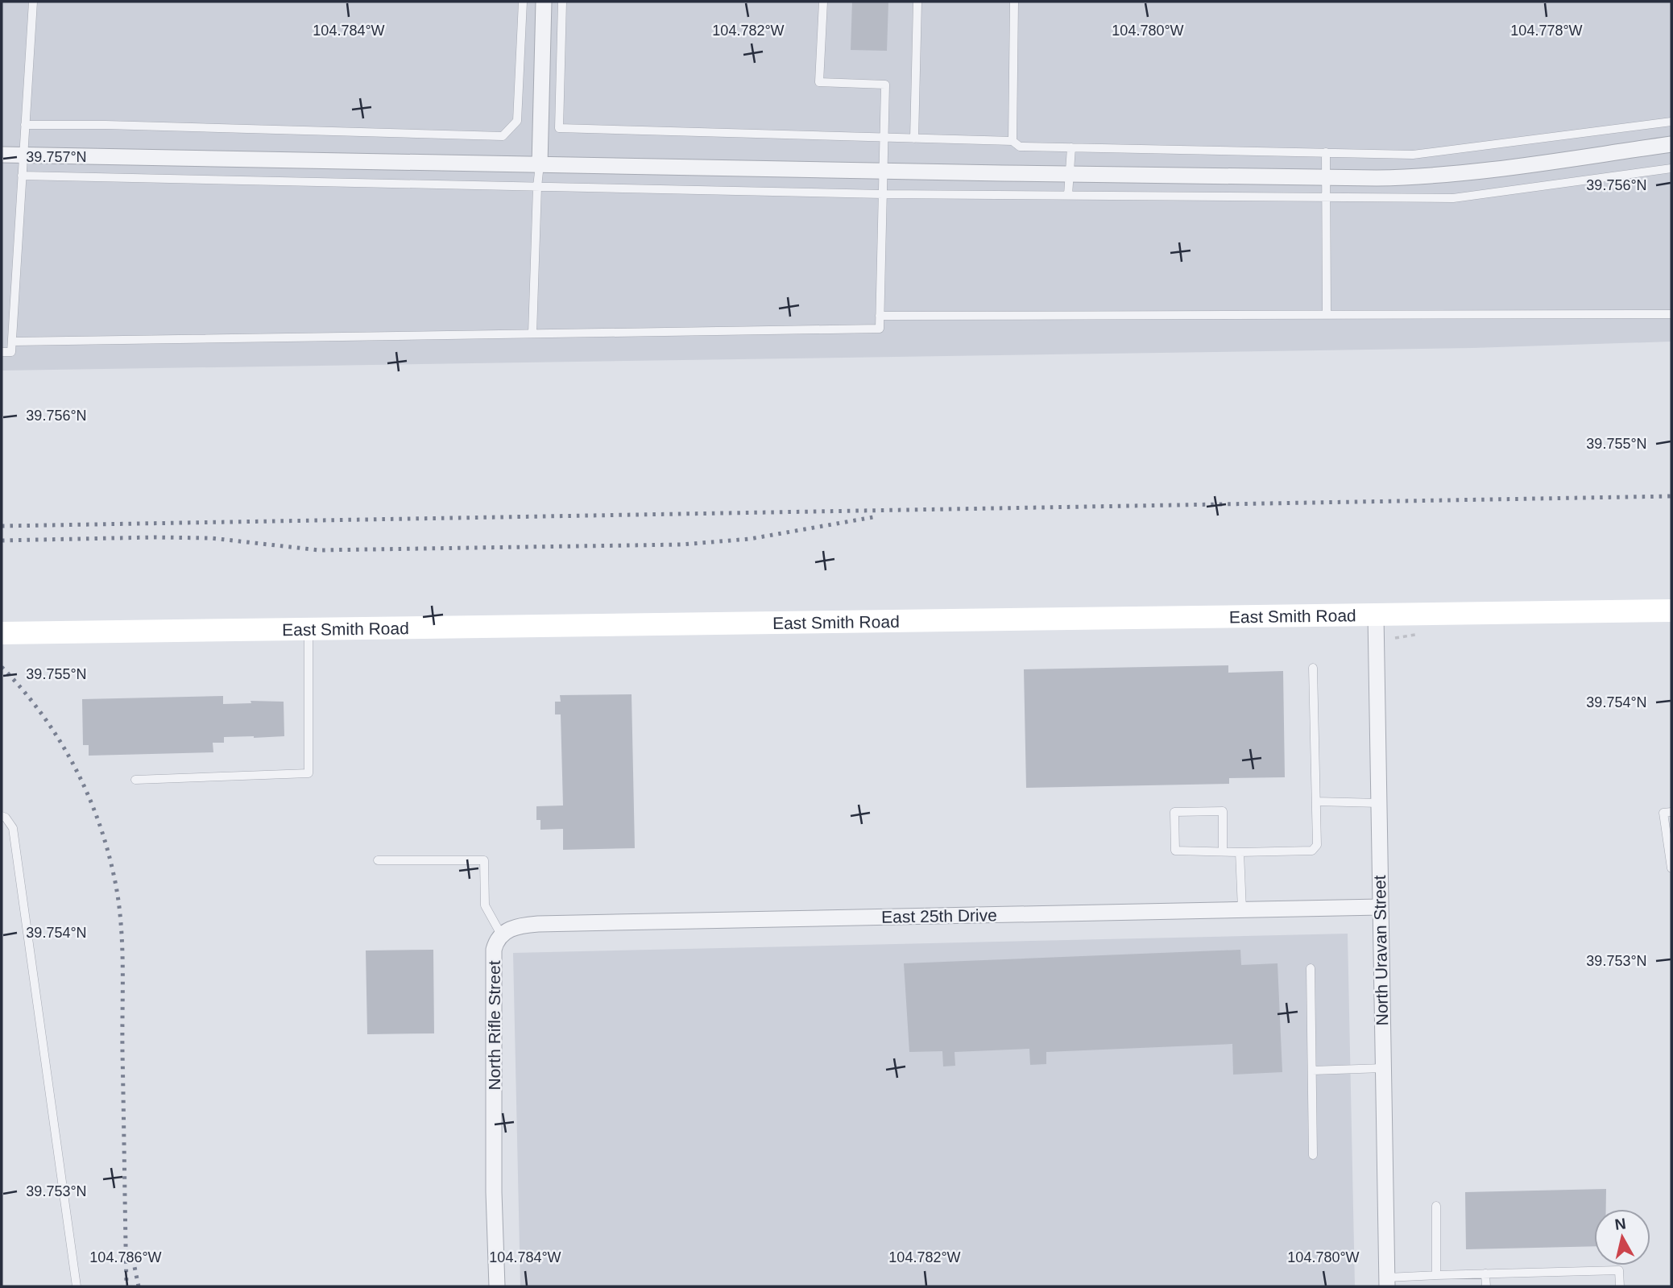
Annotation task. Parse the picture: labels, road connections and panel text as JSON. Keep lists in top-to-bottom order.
{
  "streets": {
    "street": [
      "East Smith Road",
      "East 25th Drive",
      "North Uravan Street",
      "North Rifle Street"
    ]
  },
  "crossings": [
    ["East Smith Road", "North Uravan Street"],
    ["East 25th Drive", "North Uravan Street"],
    ["East 25th Drive", "North Rifle Street"]
  ],
  "north": "top",
  "coordinates": [
    "104.784°W",
    "104.782°W",
    "104.780°W",
    "104.778°W",
    "39.757°N",
    "39.756°N",
    "39.755°N",
    "39.754°N",
    "39.753°N",
    "104.786°W"
  ]
}
